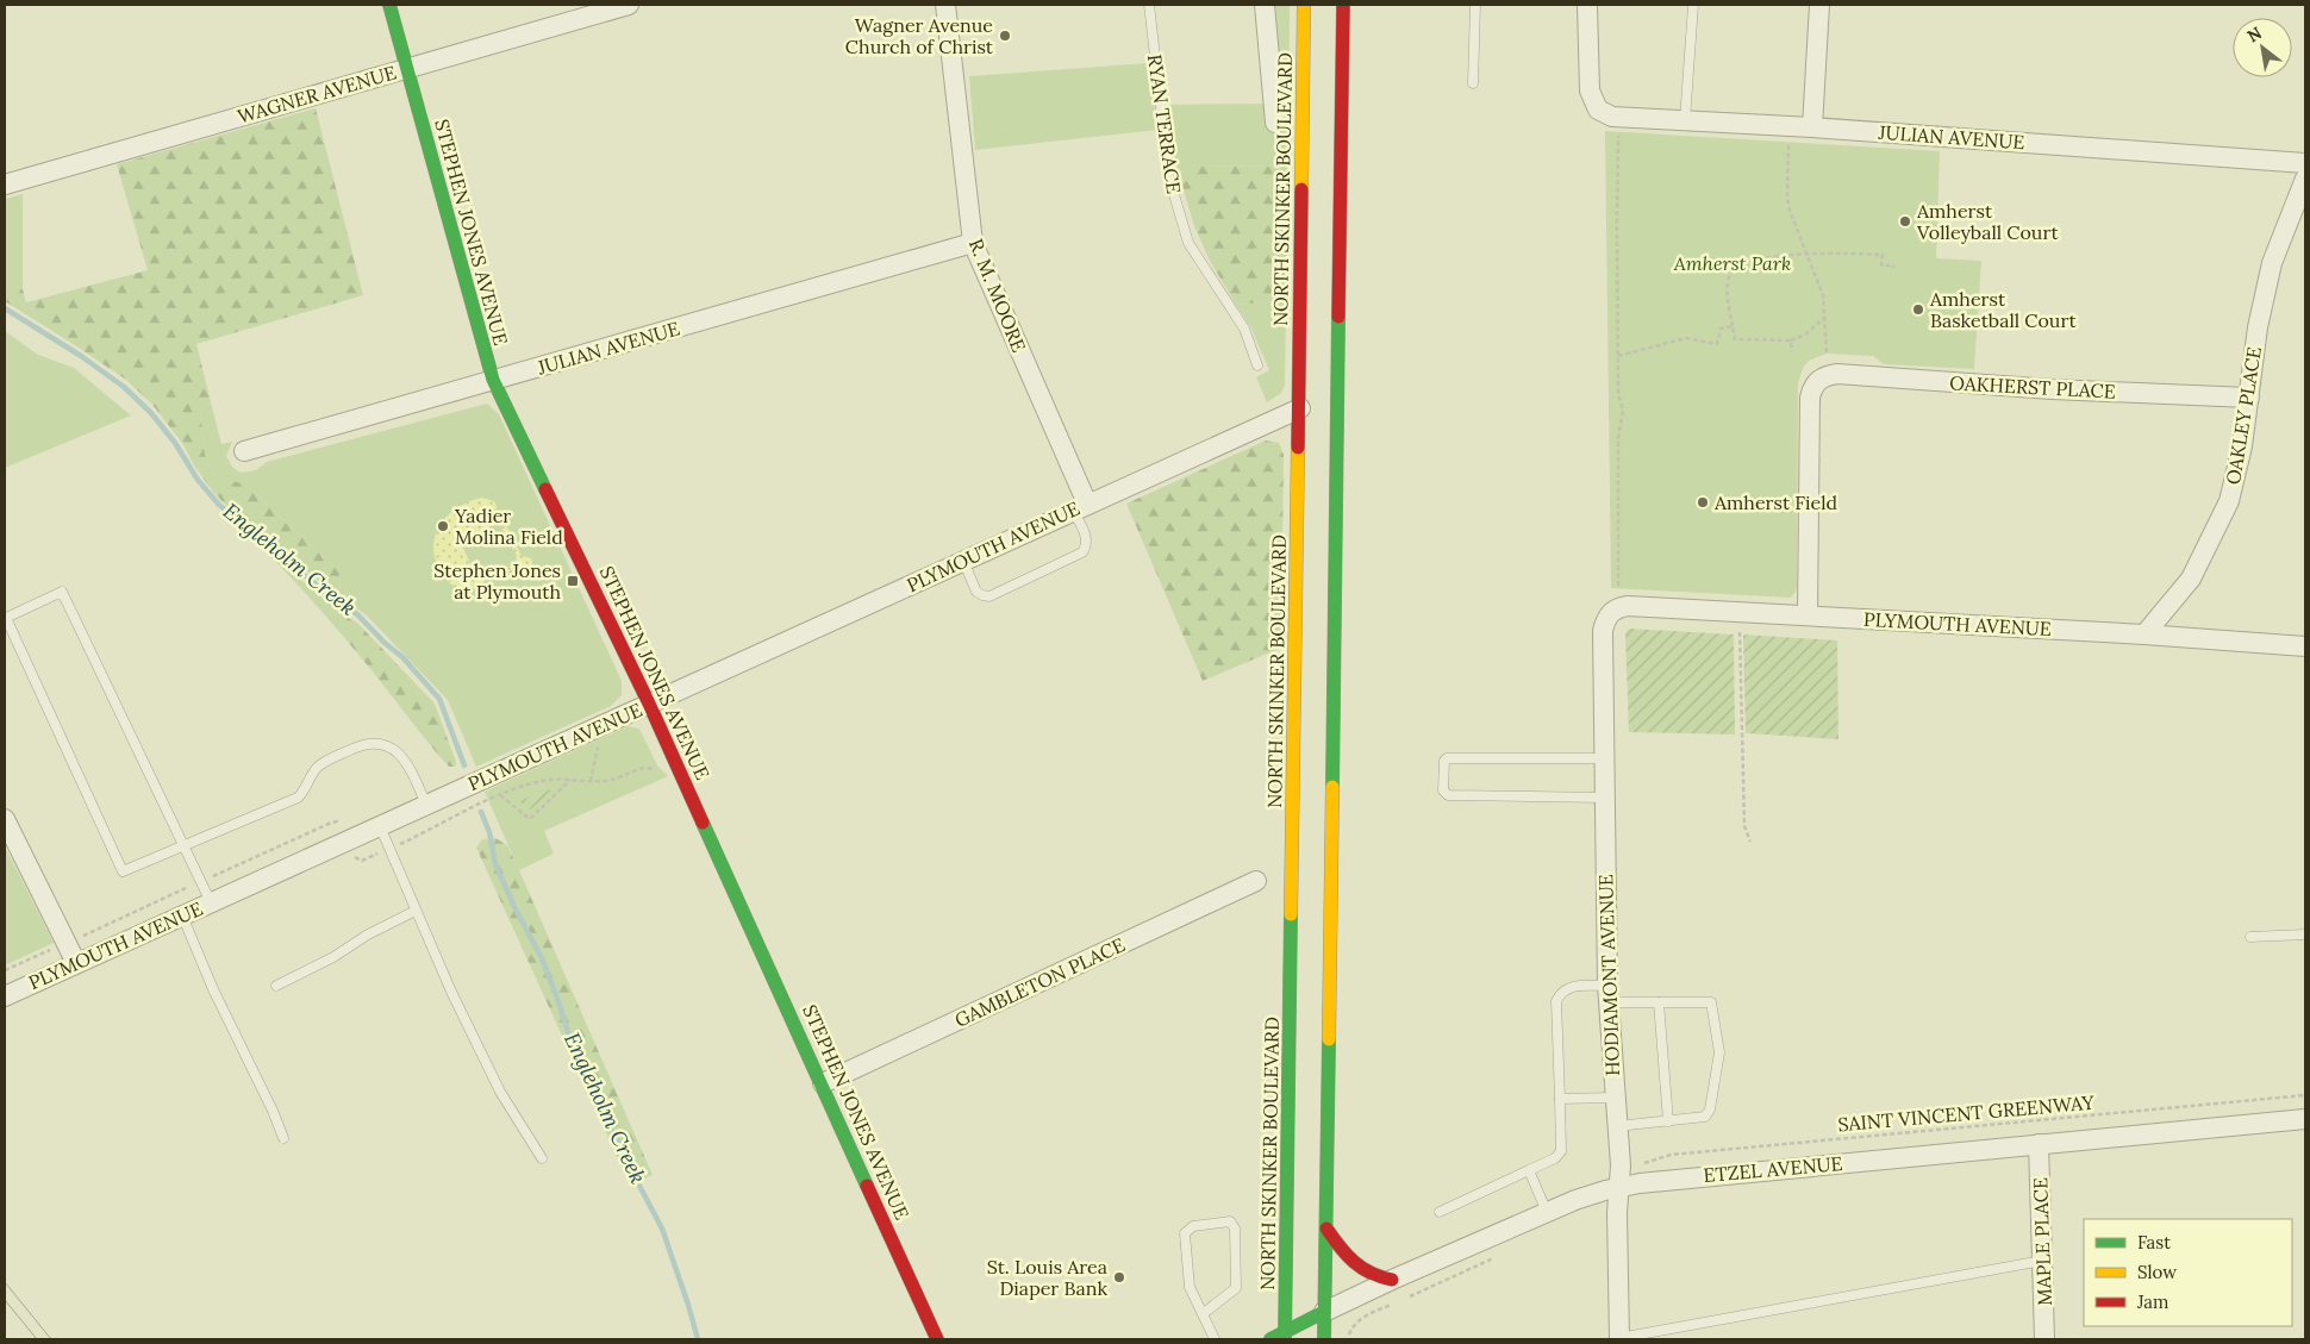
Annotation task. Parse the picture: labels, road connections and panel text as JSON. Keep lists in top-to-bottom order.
{
  "streets": {
    "main road": ["NORTH SKINKER BOULEVARD", "STEPHEN JONES AVENUE", "ETZEL AVENUE"],
    "street": [
      "WAGNER AVENUE",
      "JULIAN AVENUE",
      "R. M. MOORE",
      "OAKHERST PLACE",
      "OAKLEY PLACE",
      "PLYMOUTH AVENUE",
      "HODIAMONT AVENUE",
      "GAMBLETON PLACE",
      "MAPLE PLACE"
    ],
    "lane": ["RYAN TERRACE"],
    "path": ["SAINT VINCENT GREENWAY"]
  },
  "crossings": [
    ["WAGNER AVENUE", "STEPHEN JONES AVENUE"],
    ["JULIAN AVENUE", "STEPHEN JONES AVENUE"],
    ["JULIAN AVENUE", "R. M. MOORE"],
    ["NORTH SKINKER BOULEVARD", "PLYMOUTH AVENUE"],
    ["NORTH SKINKER BOULEVARD", "ETZEL AVENUE"],
    ["STEPHEN JONES AVENUE", "PLYMOUTH AVENUE"],
    ["STEPHEN JONES AVENUE", "GAMBLETON PLACE"],
    ["R. M. MOORE", "PLYMOUTH AVENUE"],
    ["OAKHERST PLACE", "OAKLEY PLACE"],
    ["OAKHERST PLACE", "PLYMOUTH AVENUE"],
    ["OAKLEY PLACE", "PLYMOUTH AVENUE"],
    ["PLYMOUTH AVENUE", "HODIAMONT AVENUE"],
    ["HODIAMONT AVENUE", "ETZEL AVENUE"],
    ["ETZEL AVENUE", "MAPLE PLACE"]
  ],
  "water": ["Engleholm Creek"],
  "parks": ["Amherst Park"],
  "places": {
    "other": [
      "Wagner Avenue Church of Christ",
      "Amherst Volleyball Court",
      "Amherst Basketball Court",
      "Amherst Field",
      "Yadier Molina Field",
      "St. Louis Area Diaper Bank"
    ],
    "transit": ["Stephen Jones at Plymouth"]
  },
  "legend": ["Fast", "Slow", "Jam"],
  "north": "top left"
}
